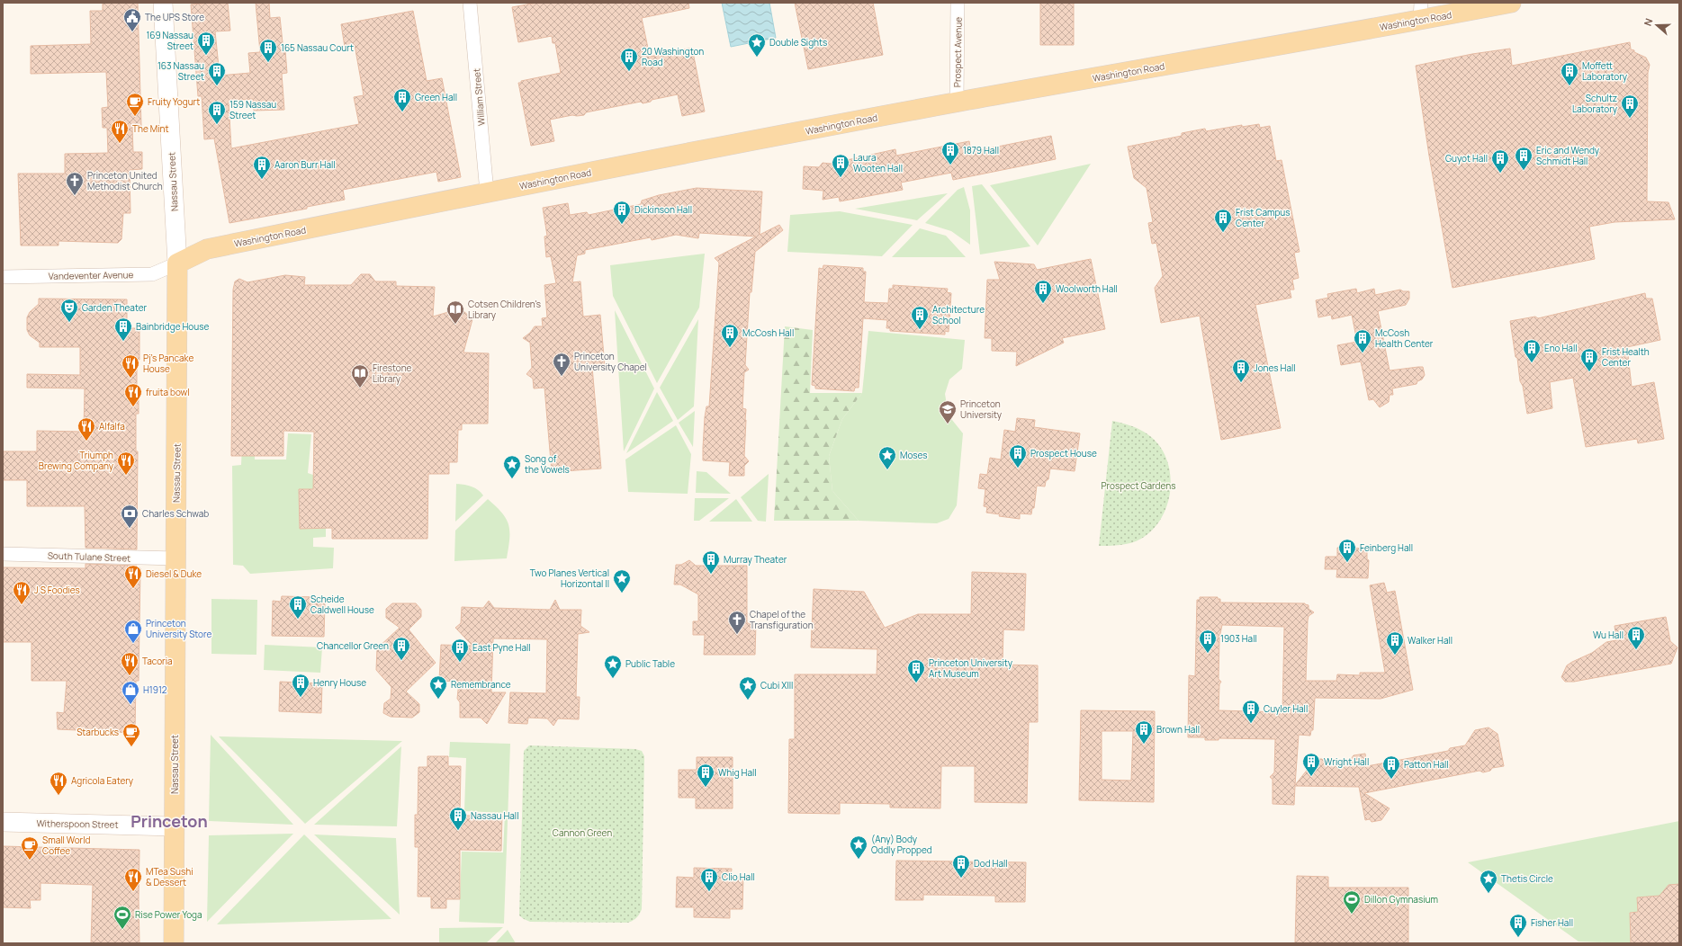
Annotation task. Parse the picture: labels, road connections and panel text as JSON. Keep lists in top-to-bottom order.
{
  "streets": {
    "main road": ["Washington Road", "Nassau Street", "Witherspoon Street"],
    "street": [
      "Prospect Avenue",
      "William Street",
      "Vandeventer Avenue",
      "South Tulane Street"
    ]
  },
  "crossings": [
    ["Washington Road", "Prospect Avenue"],
    ["Washington Road", "William Street"],
    ["Washington Road", "Nassau Street"],
    ["Washington Road", "Vandeventer Avenue"],
    ["Nassau Street", "Vandeventer Avenue"],
    ["Nassau Street", "South Tulane Street"],
    ["Nassau Street", "Witherspoon Street"]
  ],
  "districts": ["Princeton"],
  "parks": ["Prospect Gardens", "Cannon Green"],
  "places": {
    "public building": ["The UPS Store"],
    "building": [
      "169 Nassau Street",
      "165 Nassau Court",
      "20 Washington Road",
      "163 Nassau Street",
      "Moffett Laboratory",
      "Green Hall",
      "Schultz Laboratory",
      "159 Nassau Street",
      "1879 Hall",
      "Eric and Wendy Schmidt Hall",
      "Guyot Hall",
      "Laura Wooten Hall",
      "Aaron Burr Hall",
      "Dickinson Hall",
      "Frist Campus Center",
      "Woolworth Hall",
      "Architecture School",
      "Bainbridge House",
      "McCosh Hall",
      "McCosh Health Center",
      "Eno Hall",
      "Frist Health Center",
      "Jones Hall",
      "Prospect House",
      "Feinberg Hall",
      "Murray Theater",
      "Scheide Caldwell House",
      "Wu Hall",
      "1903 Hall",
      "Walker Hall",
      "Chancellor Green",
      "East Pyne Hall",
      "Princeton University Art Museum",
      "Henry House",
      "Cuyler Hall",
      "Brown Hall",
      "Wright Hall",
      "Patton Hall",
      "Whig Hall",
      "Nassau Hall",
      "Dod Hall",
      "Clio Hall",
      "Fisher Hall"
    ],
    "place": [
      "Double Sights",
      "Moses",
      "Song of the Vowels",
      "Two Planes Vertical Horizontal II",
      "Public Table",
      "Remembrance",
      "Cubi XIII",
      "(Any) Body Oddly Propped",
      "Thetis Circle"
    ],
    "cafe": ["Fruity Yogurt", "Starbucks", "Small World Coffee"],
    "restaurant": [
      "The Mint",
      "Pj's Pancake House",
      "fruita bowl",
      "Alfalfa",
      "Triumph Brewing Company",
      "Diesel & Duke",
      "J S Foodies",
      "Tacoria",
      "Agricola Eatery",
      "MTea Sushi & Dessert"
    ],
    "church": ["Princeton United Methodist Church", "Princeton University Chapel", "Chapel of the Transfiguration"],
    "theatre": ["Garden Theater"],
    "library": ["Cotsen Children's Library", "Firestone Library"],
    "school or university": ["Princeton University"],
    "bank": ["Charles Schwab"],
    "shop": ["Princeton University Store", "H1912"],
    "sports": ["Dillon Gymnasium", "Rise Power Yoga"]
  },
  "north": "left"
}
